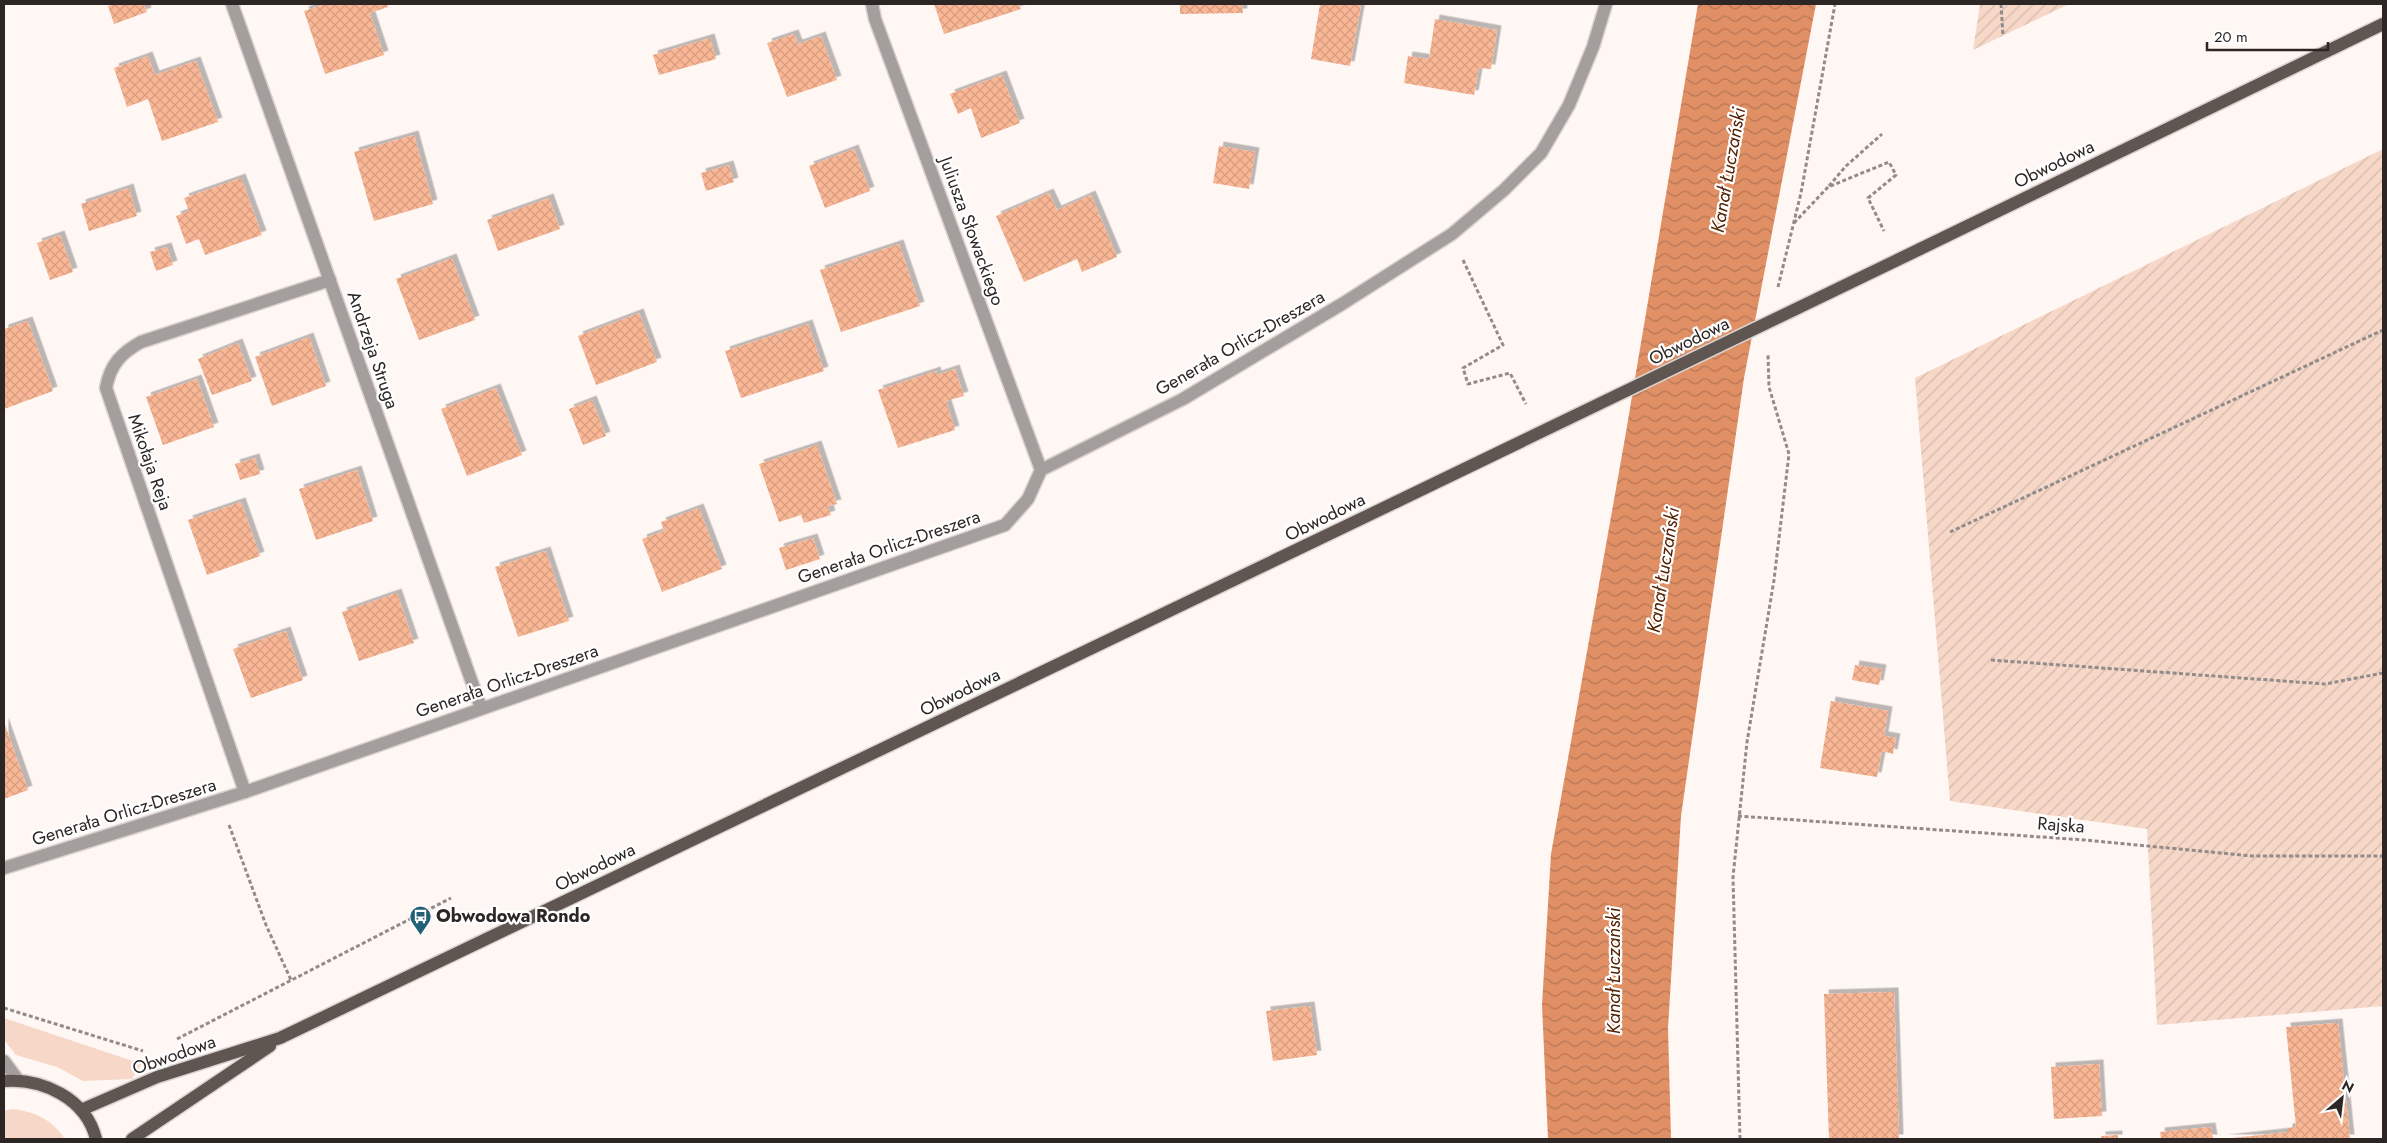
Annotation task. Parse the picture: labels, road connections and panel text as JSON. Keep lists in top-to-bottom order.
{
  "streets": {
    "main road": ["Obwodowa"],
    "street": [
      "Juliusza Słowackiego",
      "Generała Orlicz-Dreszera",
      "Andrzeja Struga",
      "Mikołaja Reja"
    ],
    "path": ["Rajska"]
  },
  "crossings": [
    ["Juliusza Słowackiego", "Generała Orlicz-Dreszera"],
    ["Generała Orlicz-Dreszera", "Andrzeja Struga"],
    ["Generała Orlicz-Dreszera", "Mikołaja Reja"],
    ["Andrzeja Struga", "Mikołaja Reja"]
  ],
  "water": ["Kanał Łuczański"],
  "places": {
    "bus stop": ["Obwodowa Rondo"]
  },
  "scale_bar": "20 m",
  "north": "top right"
}
